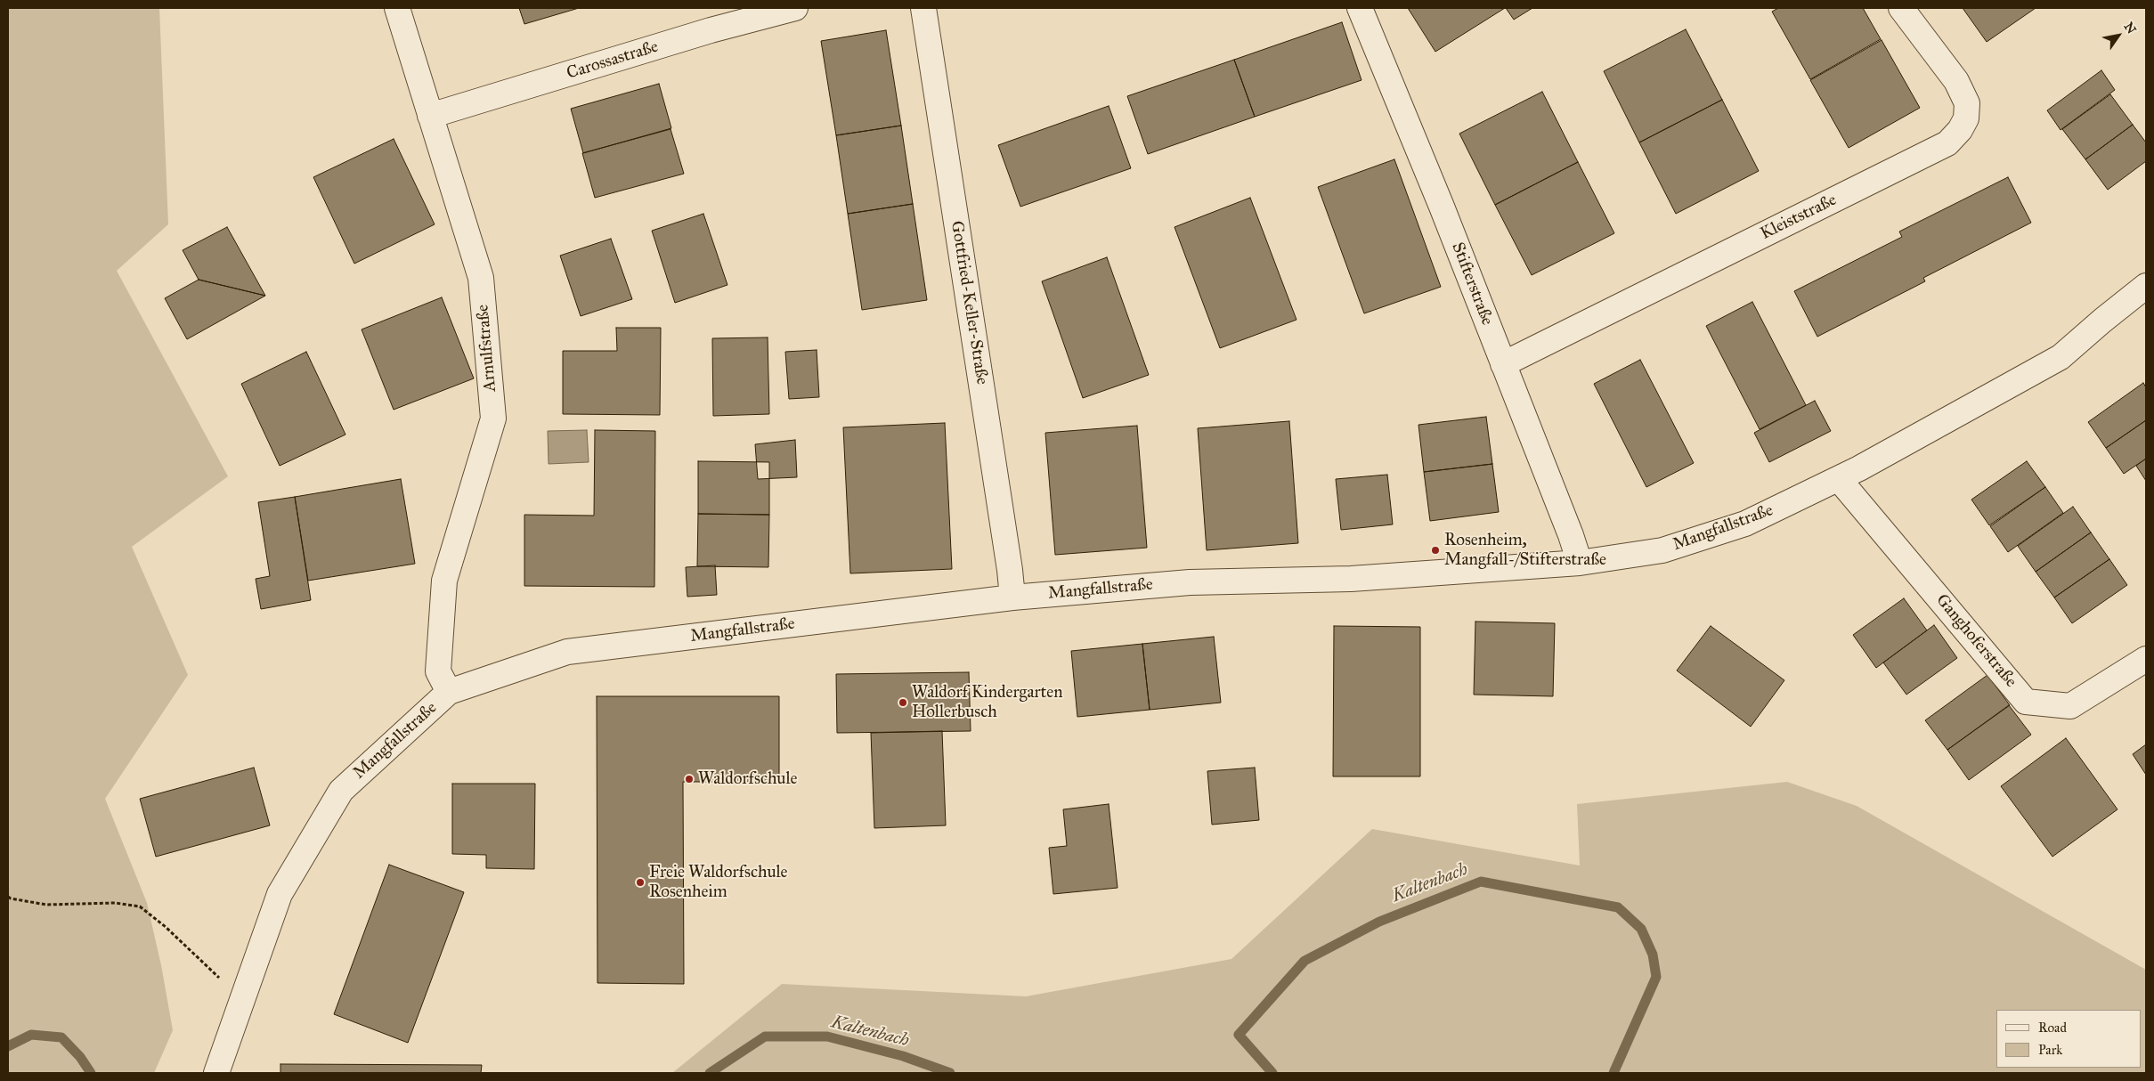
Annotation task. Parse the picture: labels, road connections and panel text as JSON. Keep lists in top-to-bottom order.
{
  "streets": {
    "street": [
      "Carossastraße",
      "Kleiststraße",
      "Stifterstraße",
      "Gottfried-Keller-Straße",
      "Arnulfstraße",
      "Mangfallstraße",
      "Ganghoferstraße"
    ]
  },
  "crossings": [
    ["Carossastraße", "Arnulfstraße"],
    ["Kleiststraße", "Stifterstraße"],
    ["Stifterstraße", "Mangfallstraße"],
    ["Gottfried-Keller-Straße", "Mangfallstraße"],
    ["Arnulfstraße", "Mangfallstraße"],
    ["Mangfallstraße", "Ganghoferstraße"]
  ],
  "water": ["Kaltenbach"],
  "places": [
    "Rosenheim, Mangfall-/Stifterstraße",
    "Waldorf Kindergarten Hollerbusch",
    "Waldorfschule",
    "Freie Waldorfschule Rosenheim"
  ],
  "legend": ["Road", "Park"],
  "north": "top right"
}
